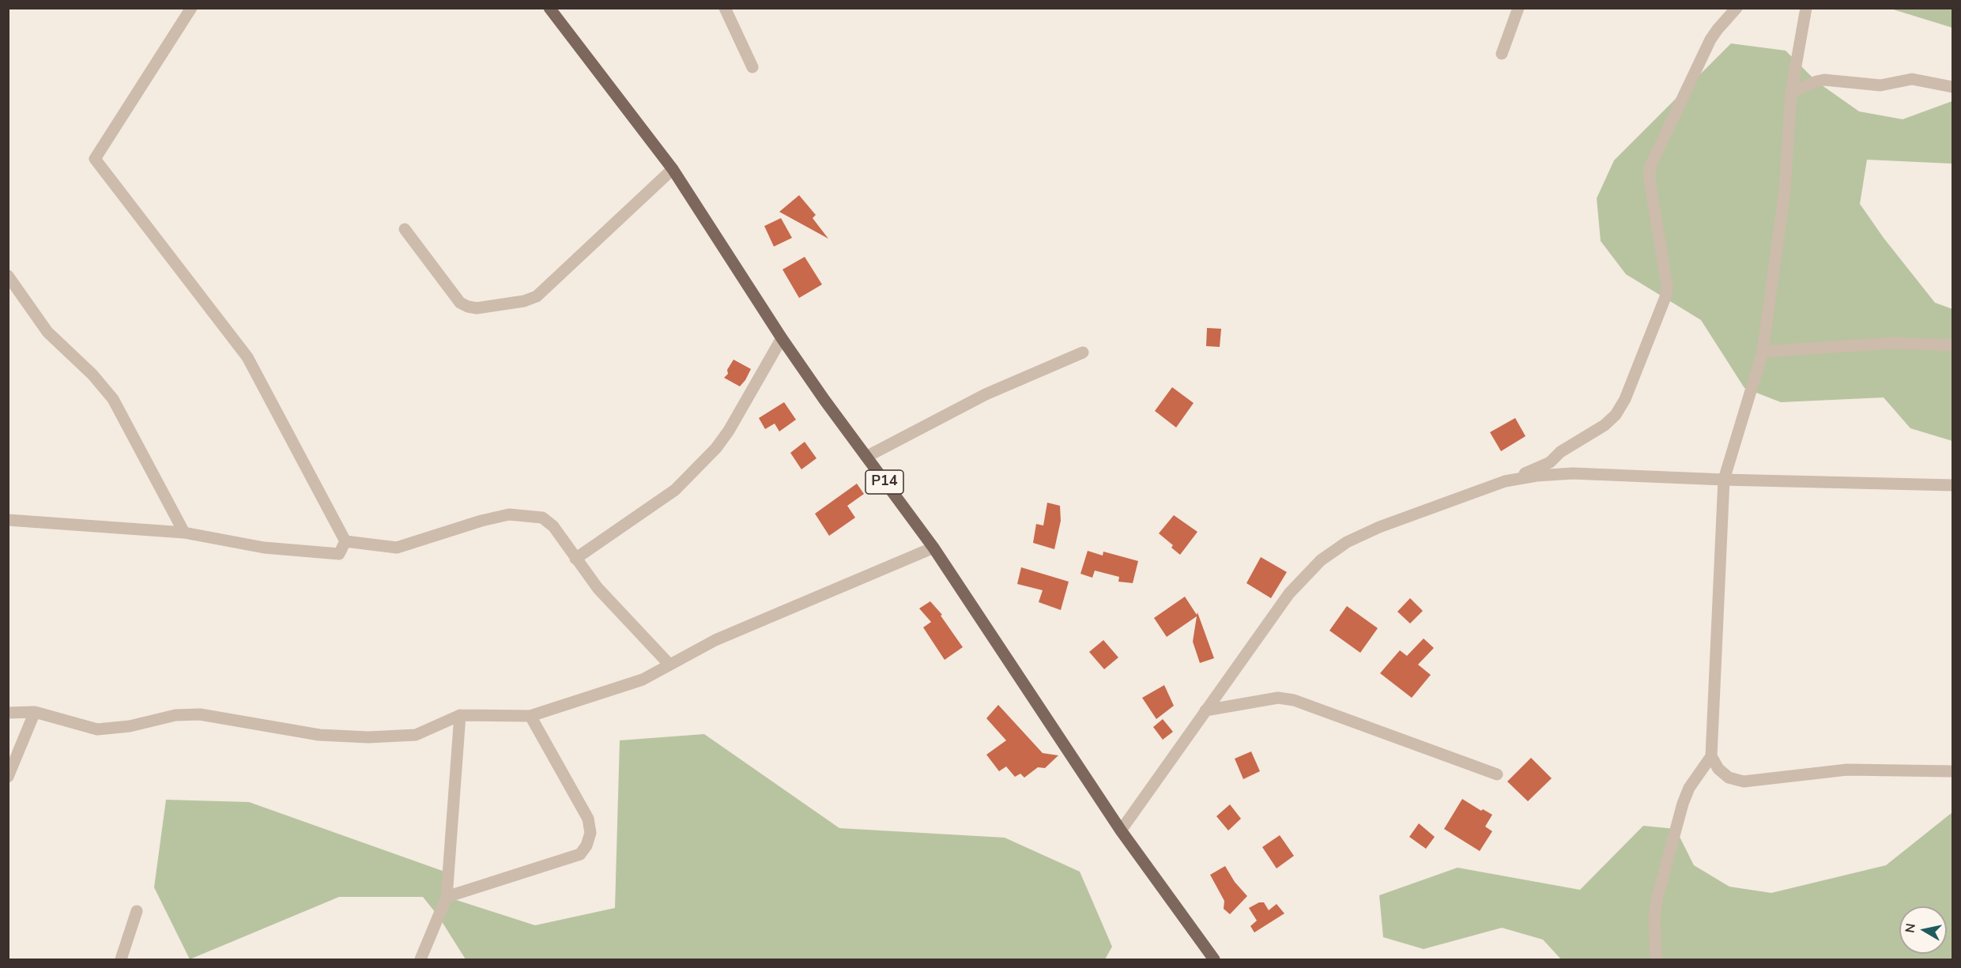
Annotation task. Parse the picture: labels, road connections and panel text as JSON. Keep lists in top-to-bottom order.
{
  "streets": {
    "main road": ["P14"]
  },
  "north": "left"
}
